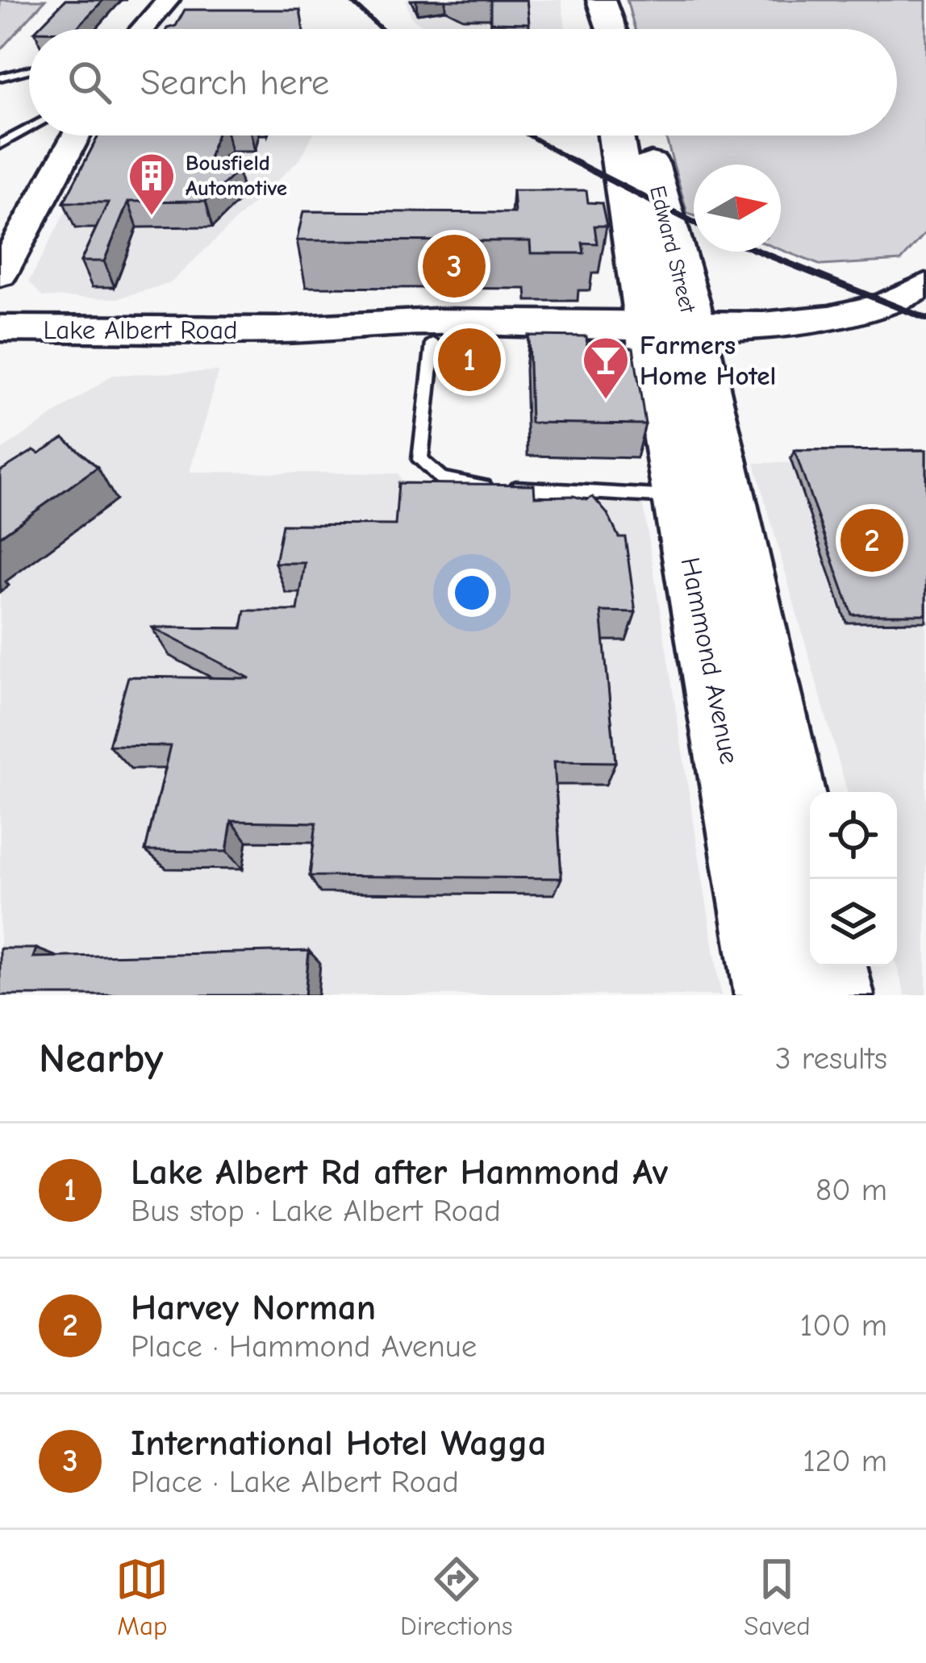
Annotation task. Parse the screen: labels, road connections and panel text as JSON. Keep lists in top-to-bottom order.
{
  "streets": {
    "highway": ["Edward Street", "Hammond Avenue"],
    "street": ["Lake Albert Road"]
  },
  "crossings": [
    ["Edward Street", "Lake Albert Road"],
    ["Edward Street", "Hammond Avenue"],
    ["Lake Albert Road", "Hammond Avenue"]
  ],
  "places": {
    "building": ["Bousfield Automotive"],
    "bar": ["Farmers Home Hotel"]
  },
  "north": "right",
  "page": {
    "search": "Search here",
    "pins": ["3", "1", "2"],
    "heading": ["Nearby", "3 results"],
    "list": [
      {
        "mark": "1",
        "name": "Lake Albert Rd after Hammond Av",
        "note": "Bus stop · Lake Albert Road",
        "value": "80 m"
      },
      {
        "mark": "2",
        "name": "Harvey Norman",
        "note": "Place · Hammond Avenue",
        "value": "100 m"
      },
      {
        "mark": "3",
        "name": "International Hotel Wagga",
        "note": "Place · Lake Albert Road",
        "value": "120 m"
      }
    ],
    "nav": ["Map", "Directions", "Saved"]
  }
}
